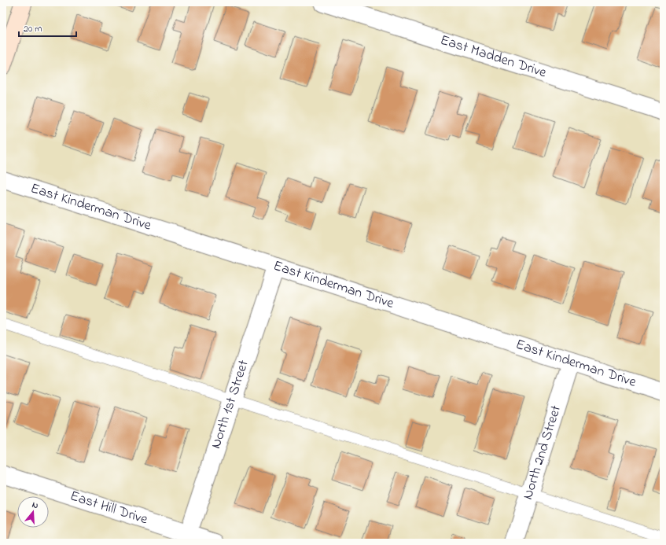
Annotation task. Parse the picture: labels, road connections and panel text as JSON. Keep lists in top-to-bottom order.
{
  "streets": {
    "street": [
      "East Madden Drive",
      "East Kinderman Drive",
      "North 1st Street",
      "North 2nd Street",
      "East Hill Drive"
    ]
  },
  "crossings": [
    ["East Kinderman Drive", "North 1st Street"],
    ["East Kinderman Drive", "North 2nd Street"],
    ["North 1st Street", "East Hill Drive"]
  ],
  "scale_bar": "20 m",
  "north": "top"
}
